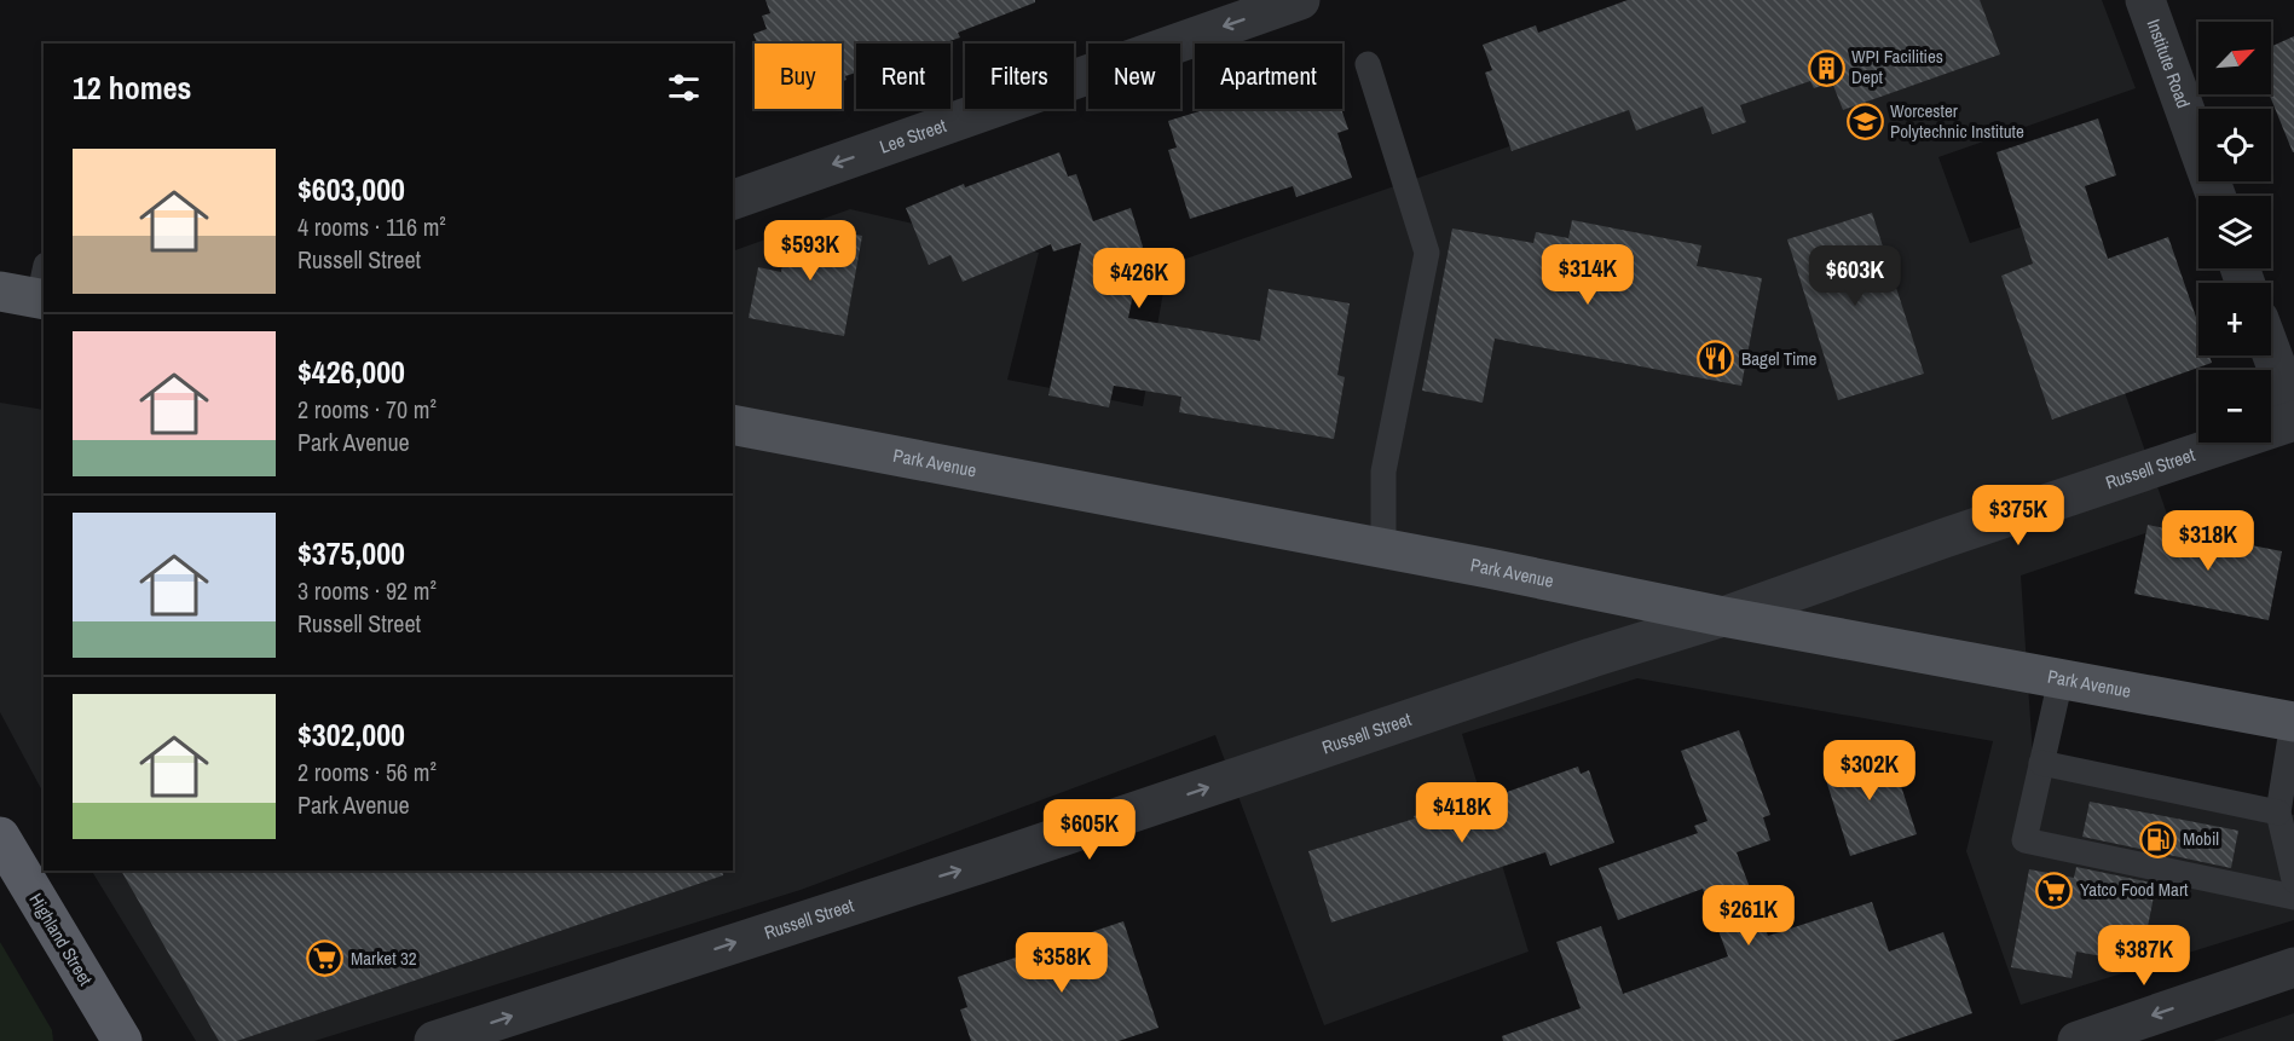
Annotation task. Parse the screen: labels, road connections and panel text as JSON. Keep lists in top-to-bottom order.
{
  "streets": {
    "highway": ["Highland Street"],
    "main road": ["Park Avenue"],
    "street": ["Institute Road", "Lee Street", "Russell Street"]
  },
  "crossings": [
    ["Park Avenue", "Russell Street"]
  ],
  "one_way": ["Lee Street", "Russell Street"],
  "places": {
    "building": ["WPI Facilities Dept"],
    "school or university": ["Worcester Polytechnic Institute"],
    "restaurant": ["Bagel Time"],
    "fuel station": ["Mobil"],
    "supermarket": ["Yatco Food Mart", "Market 32"]
  },
  "north": "top right",
  "page": {
    "map_buttons": ["+", "−"],
    "chip": [
      "Buy",
      "Rent",
      "Filters",
      "New",
      "Apartment"
    ],
    "heading": "12 homes",
    "list": [
      {
        "name": "$603,000",
        "note": "4 rooms · 116 m² · Russell Street"
      },
      {
        "name": "$426,000",
        "note": "2 rooms · 70 m² · Park Avenue"
      },
      {
        "name": "$375,000",
        "note": "3 rooms · 92 m² · Russell Street"
      },
      {
        "name": "$302,000",
        "note": "2 rooms · 56 m² · Park Avenue"
      }
    ],
    "price": [
      "$593K",
      "$314K",
      "$603K",
      "$426K",
      "$375K",
      "$318K",
      "$302K",
      "$418K",
      "$605K",
      "$261K",
      "$387K",
      "$358K"
    ]
  }
}
